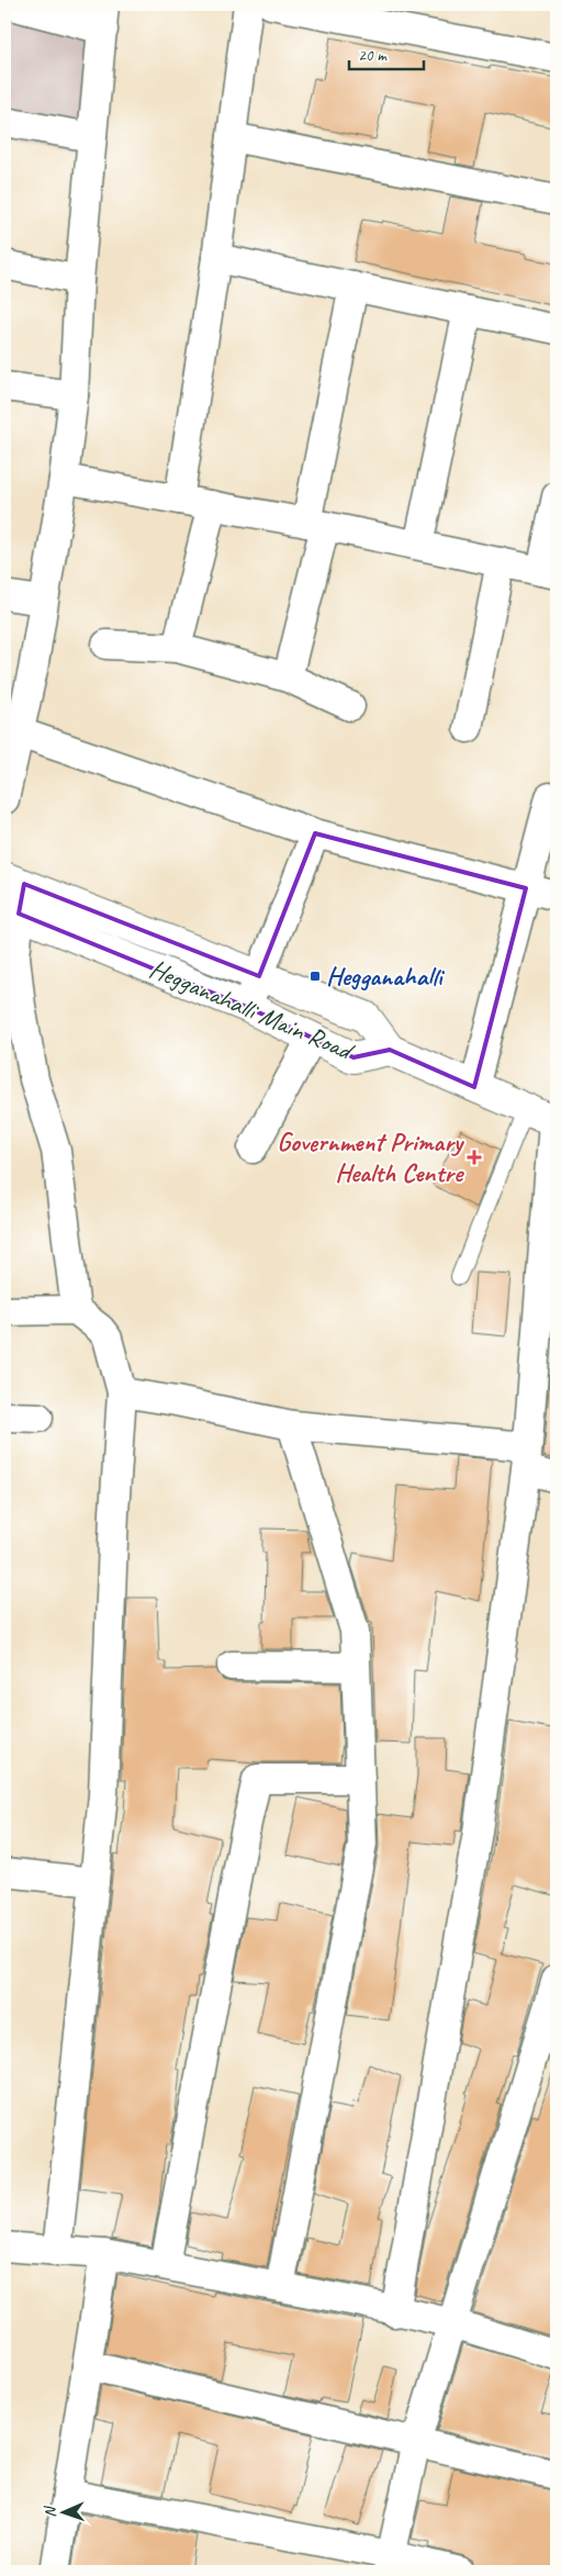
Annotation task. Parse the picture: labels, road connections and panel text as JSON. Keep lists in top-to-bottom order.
{
  "streets": {
    "main road": ["Hegganahalli Main Road"]
  },
  "places": {
    "transit": ["Hegganahalli"],
    "health": ["Government Primary Health Centre"]
  },
  "scale_bar": "20 m",
  "north": "left"
}
